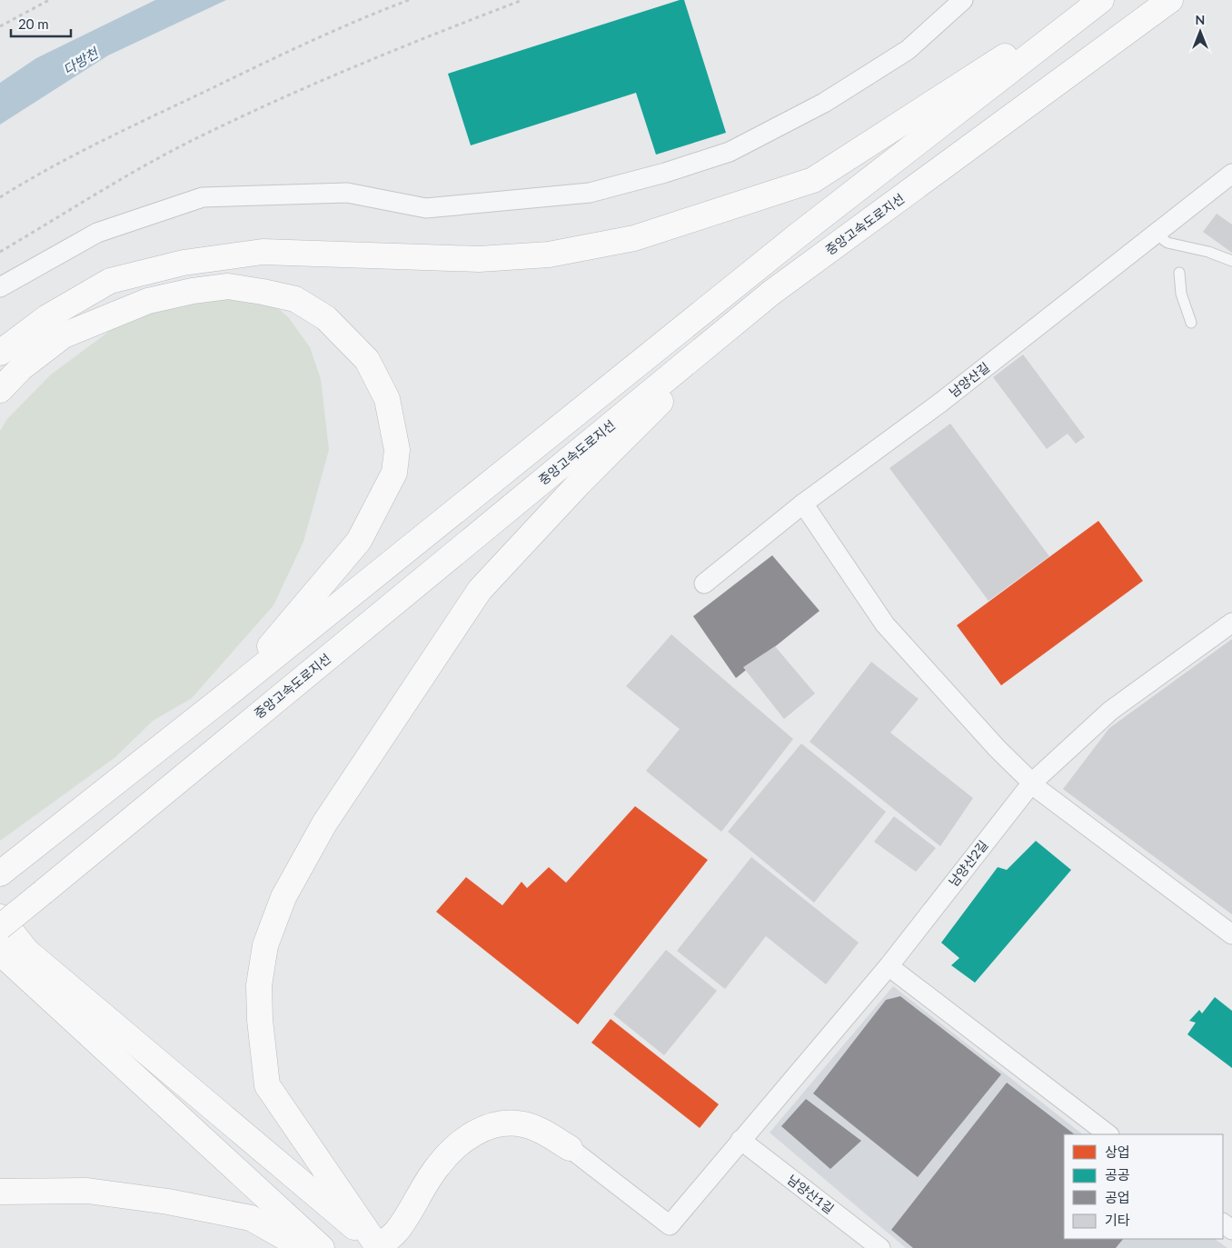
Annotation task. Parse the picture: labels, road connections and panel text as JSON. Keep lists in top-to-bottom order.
{
  "streets": {
    "highway": ["중앙고속도로지선"],
    "street": ["남양산길", "남양산2길", "남양산1길"]
  },
  "crossings": [
    ["남양산2길", "남양산1길"]
  ],
  "water": ["다방천"],
  "legend": [
    "상업",
    "공공",
    "공업",
    "기타"
  ],
  "scale_bar": "20 m",
  "north": "top"
}
